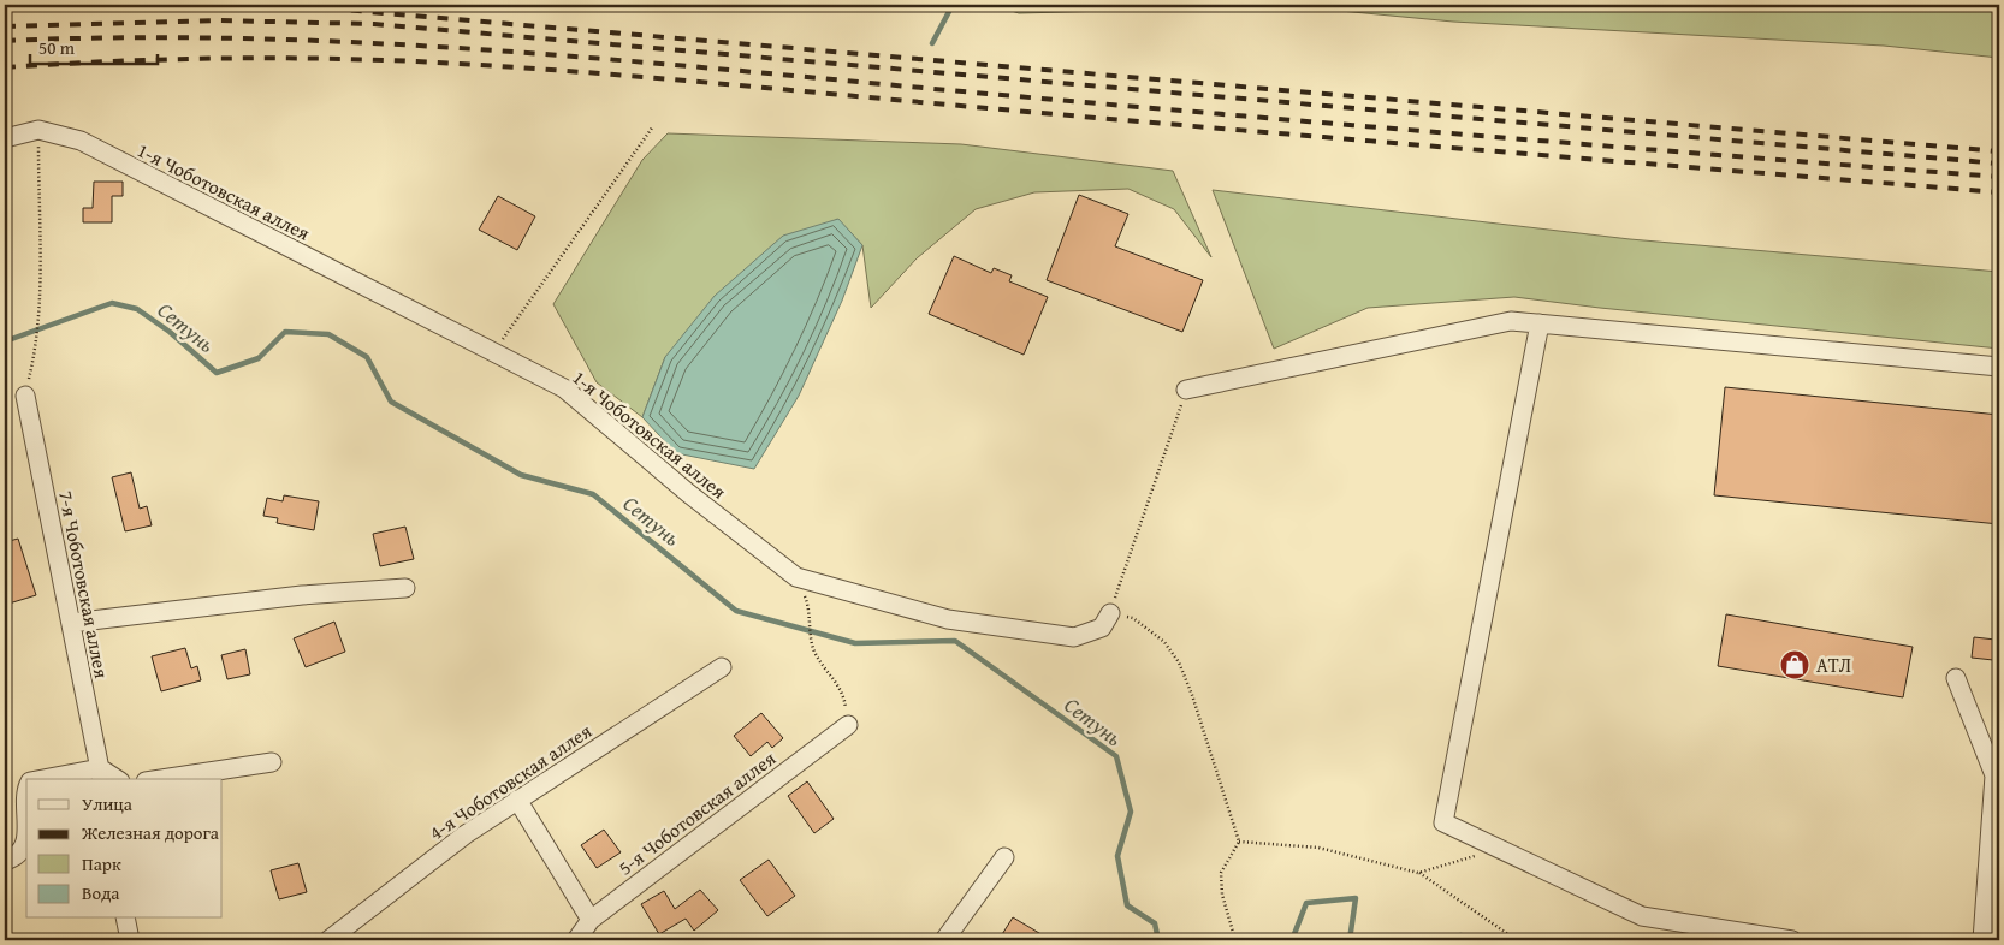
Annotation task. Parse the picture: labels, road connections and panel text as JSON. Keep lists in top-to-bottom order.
{
  "streets": {
    "street": [
      "1-я Чоботовская аллея",
      "7-я Чоботовская аллея",
      "4-я Чоботовская аллея",
      "5-я Чоботовская аллея"
    ]
  },
  "water": ["Сетунь"],
  "places": {
    "shop": ["АТЛ"]
  },
  "legend": [
    "Улица",
    "Железная дорога",
    "Парк",
    "Вода"
  ],
  "scale_bar": "50 m"
}
